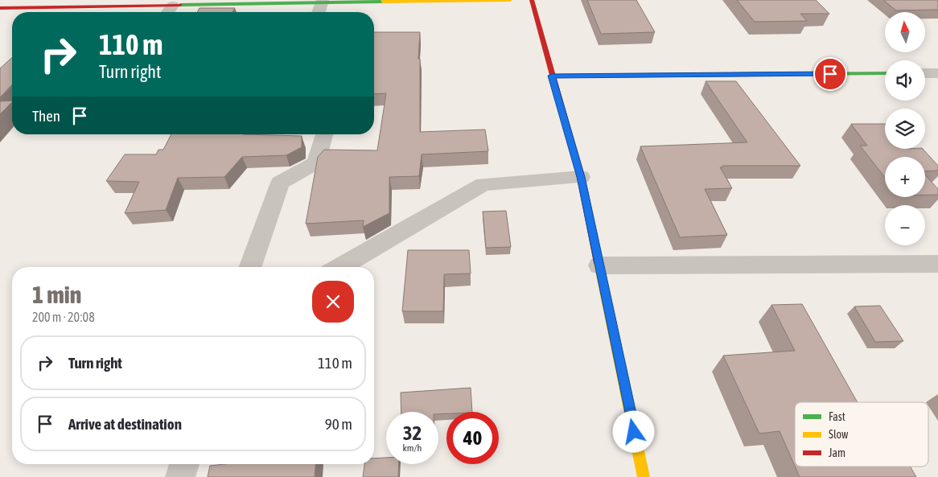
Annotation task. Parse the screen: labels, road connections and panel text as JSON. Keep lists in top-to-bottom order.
{
  "legend": ["Fast", "Slow", "Jam"],
  "north": "top",
  "page": {
    "map_buttons": ["+", "−"],
    "turn": ["110 m", "Turn right"],
    "then": "Then",
    "heading": ["1 min", "200 m · 20:08"],
    "list": [
      {
        "name": "Turn right",
        "value": "110 m"
      },
      {
        "name": "Arrive at destination",
        "value": "90 m"
      }
    ],
    "speed": "32 km/h",
    "limit": "40"
  }
}
